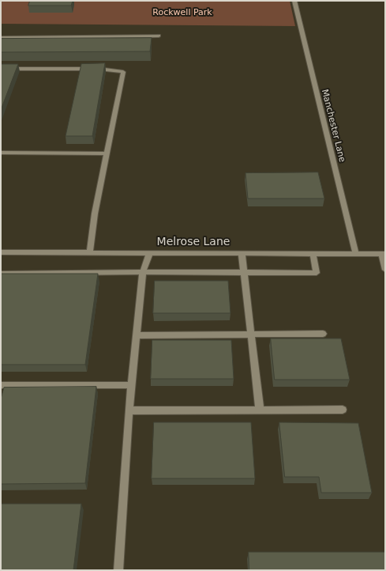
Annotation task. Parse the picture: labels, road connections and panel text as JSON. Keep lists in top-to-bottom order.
{
  "streets": {
    "street": ["Manchester Lane", "Melrose Lane"]
  },
  "crossings": [
    ["Manchester Lane", "Melrose Lane"]
  ],
  "parks": ["Rockwell Park"]
}
